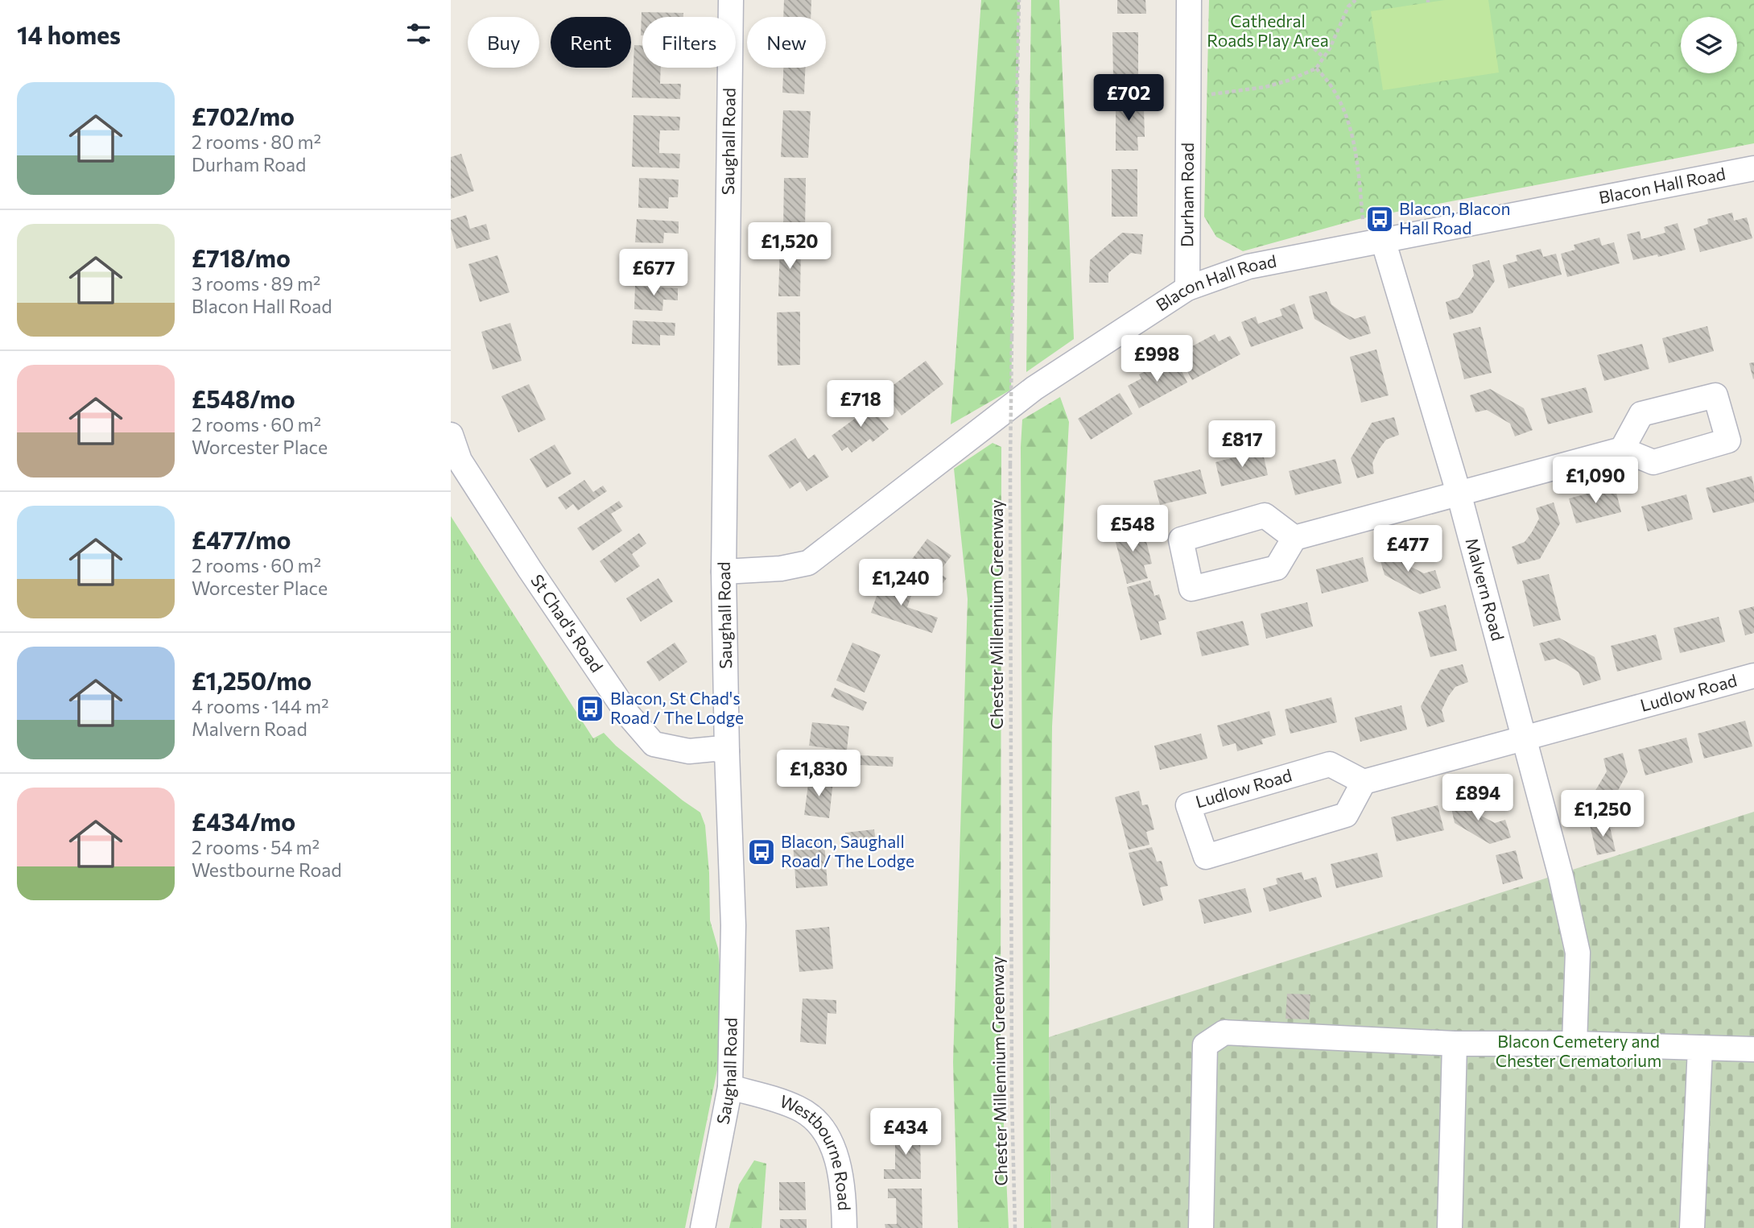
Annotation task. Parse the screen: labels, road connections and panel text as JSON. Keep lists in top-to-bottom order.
{
  "streets": {
    "street": [
      "Saughall Road",
      "Blacon Hall Road",
      "Durham Road",
      "Malvern Road",
      "St Chad's Road",
      "Ludlow Road",
      "Westbourne Road"
    ],
    "path": ["Chester Millennium Greenway"]
  },
  "crossings": [
    ["Saughall Road", "Blacon Hall Road"],
    ["Saughall Road", "St Chad's Road"],
    ["Saughall Road", "Westbourne Road"],
    ["Blacon Hall Road", "Durham Road"],
    ["Blacon Hall Road", "Malvern Road"],
    ["Malvern Road", "Ludlow Road"]
  ],
  "parks": ["Cathedral Roads Play Area", "Blacon Cemetery and Chester Crematorium"],
  "places": {
    "bus stop": ["Blacon, Blacon Hall Road", "Blacon, St Chad's Road / The Lodge", "Blacon, Saughall Road / The Lodge"]
  },
  "page": {
    "heading": "14 homes",
    "chip": [
      "Buy",
      "Rent",
      "Filters",
      "New"
    ],
    "list": [
      {
        "name": "£702/mo",
        "note": "2 rooms · 80 m² · Durham Road"
      },
      {
        "name": "£718/mo",
        "note": "3 rooms · 89 m² · Blacon Hall Road"
      },
      {
        "name": "£548/mo",
        "note": "2 rooms · 60 m² · Worcester Place"
      },
      {
        "name": "£477/mo",
        "note": "2 rooms · 60 m² · Worcester Place"
      },
      {
        "name": "£1,250/mo",
        "note": "4 rooms · 144 m² · Malvern Road"
      },
      {
        "name": "£434/mo",
        "note": "2 rooms · 54 m² · Westbourne Road"
      }
    ],
    "price": [
      "£702",
      "£1,520",
      "£677",
      "£998",
      "£718",
      "£817",
      "£1,090",
      "£548",
      "£477",
      "£1,240",
      "£1,830",
      "£894",
      "£1,250",
      "£434"
    ]
  }
}
